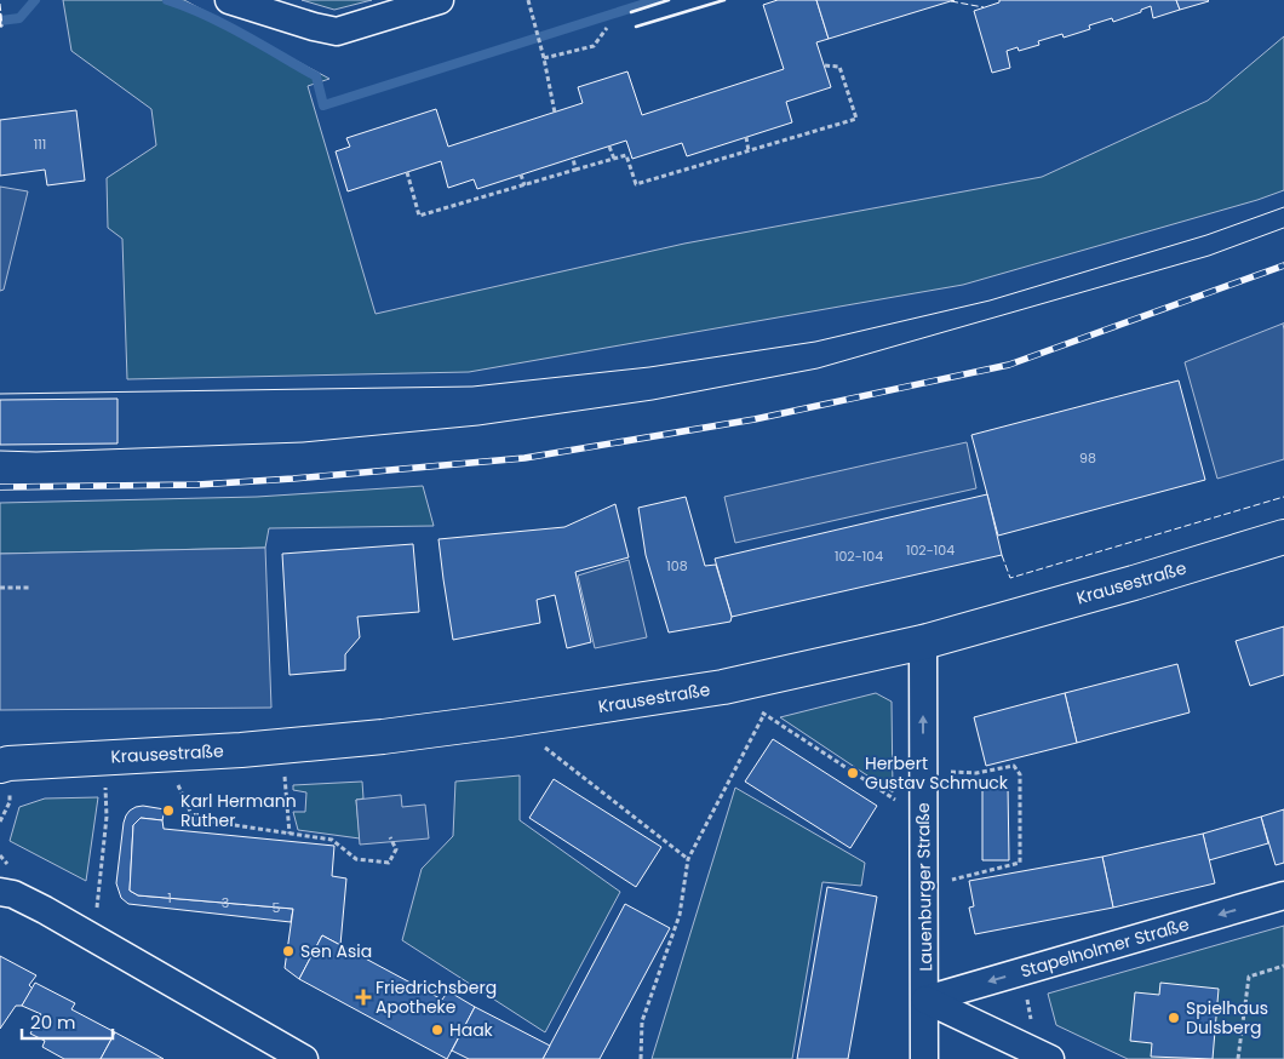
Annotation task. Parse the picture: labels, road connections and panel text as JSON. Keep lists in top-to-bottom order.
{
  "streets": {
    "main road": ["Krausestraße"],
    "street": ["Lauenburger Straße", "Stapelholmer Straße"]
  },
  "crossings": [
    ["Krausestraße", "Lauenburger Straße"],
    ["Lauenburger Straße", "Stapelholmer Straße"]
  ],
  "one_way": ["Stapelholmer Straße"],
  "places": {
    "other": [
      "Herbert Gustav Schmuck",
      "Karl Hermann Rüther",
      "Sen Asia",
      "Spielhaus Dulsberg",
      "Haak"
    ],
    "health": ["Friedrichsberg Apotheke"]
  },
  "house_numbers": [
    "111",
    "98",
    "102-104",
    "102-104",
    "108",
    "1",
    "3",
    "5"
  ],
  "scale_bar": "20 m"
}
